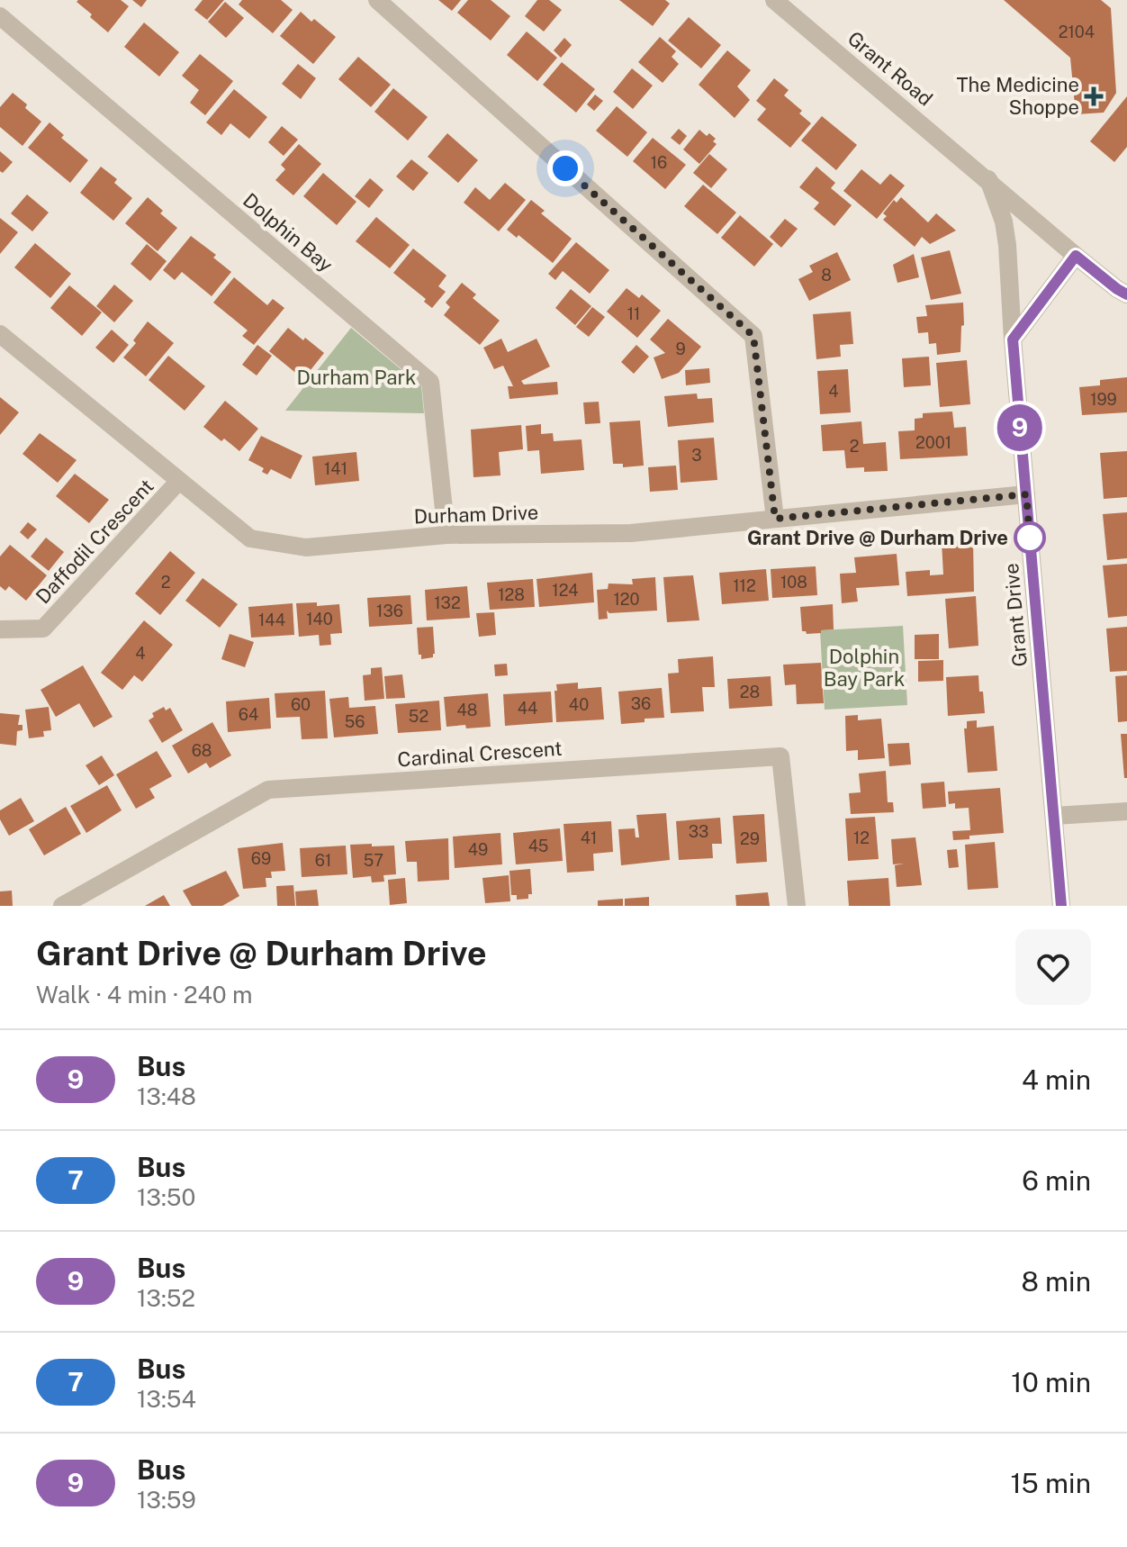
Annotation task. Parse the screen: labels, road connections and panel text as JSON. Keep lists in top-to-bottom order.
{
  "streets": {
    "street": [
      "Grant Road",
      "Dolphin Bay",
      "Durham Drive",
      "Daffodil Crescent",
      "Grant Drive",
      "Cardinal Crescent"
    ]
  },
  "crossings": [
    ["Grant Road", "Grant Drive"],
    ["Dolphin Bay", "Durham Drive"],
    ["Durham Drive", "Daffodil Crescent"],
    ["Durham Drive", "Grant Drive"]
  ],
  "parks": ["Durham Park", "Dolphin Bay Park"],
  "places": {
    "health": ["The Medicine Shoppe"],
    "other": ["Grant Drive @ Durham Drive"]
  },
  "lines": ["bus line 9"],
  "house_numbers": [
    "2104",
    "16",
    "8",
    "11",
    "9",
    "4",
    "199",
    "2001",
    "2",
    "3",
    "141",
    "2",
    "108",
    "112",
    "124",
    "128",
    "120",
    "132",
    "136",
    "140",
    "144",
    "4",
    "28",
    "36",
    "60",
    "40",
    "44",
    "48",
    "64",
    "52",
    "56",
    "68",
    "33",
    "41",
    "12",
    "29",
    "45",
    "49",
    "69",
    "61",
    "57"
  ],
  "page": {
    "on_map": "9",
    "heading": ["Grant Drive @ Durham Drive", "Walk · 4 min · 240 m"],
    "list": [
      {
        "mark": "9",
        "name": "Bus",
        "note": "13:48",
        "value": "4 min"
      },
      {
        "mark": "7",
        "name": "Bus",
        "note": "13:50",
        "value": "6 min"
      },
      {
        "mark": "9",
        "name": "Bus",
        "note": "13:52",
        "value": "8 min"
      },
      {
        "mark": "7",
        "name": "Bus",
        "note": "13:54",
        "value": "10 min"
      },
      {
        "mark": "9",
        "name": "Bus",
        "note": "13:59",
        "value": "15 min"
      }
    ]
  }
}
